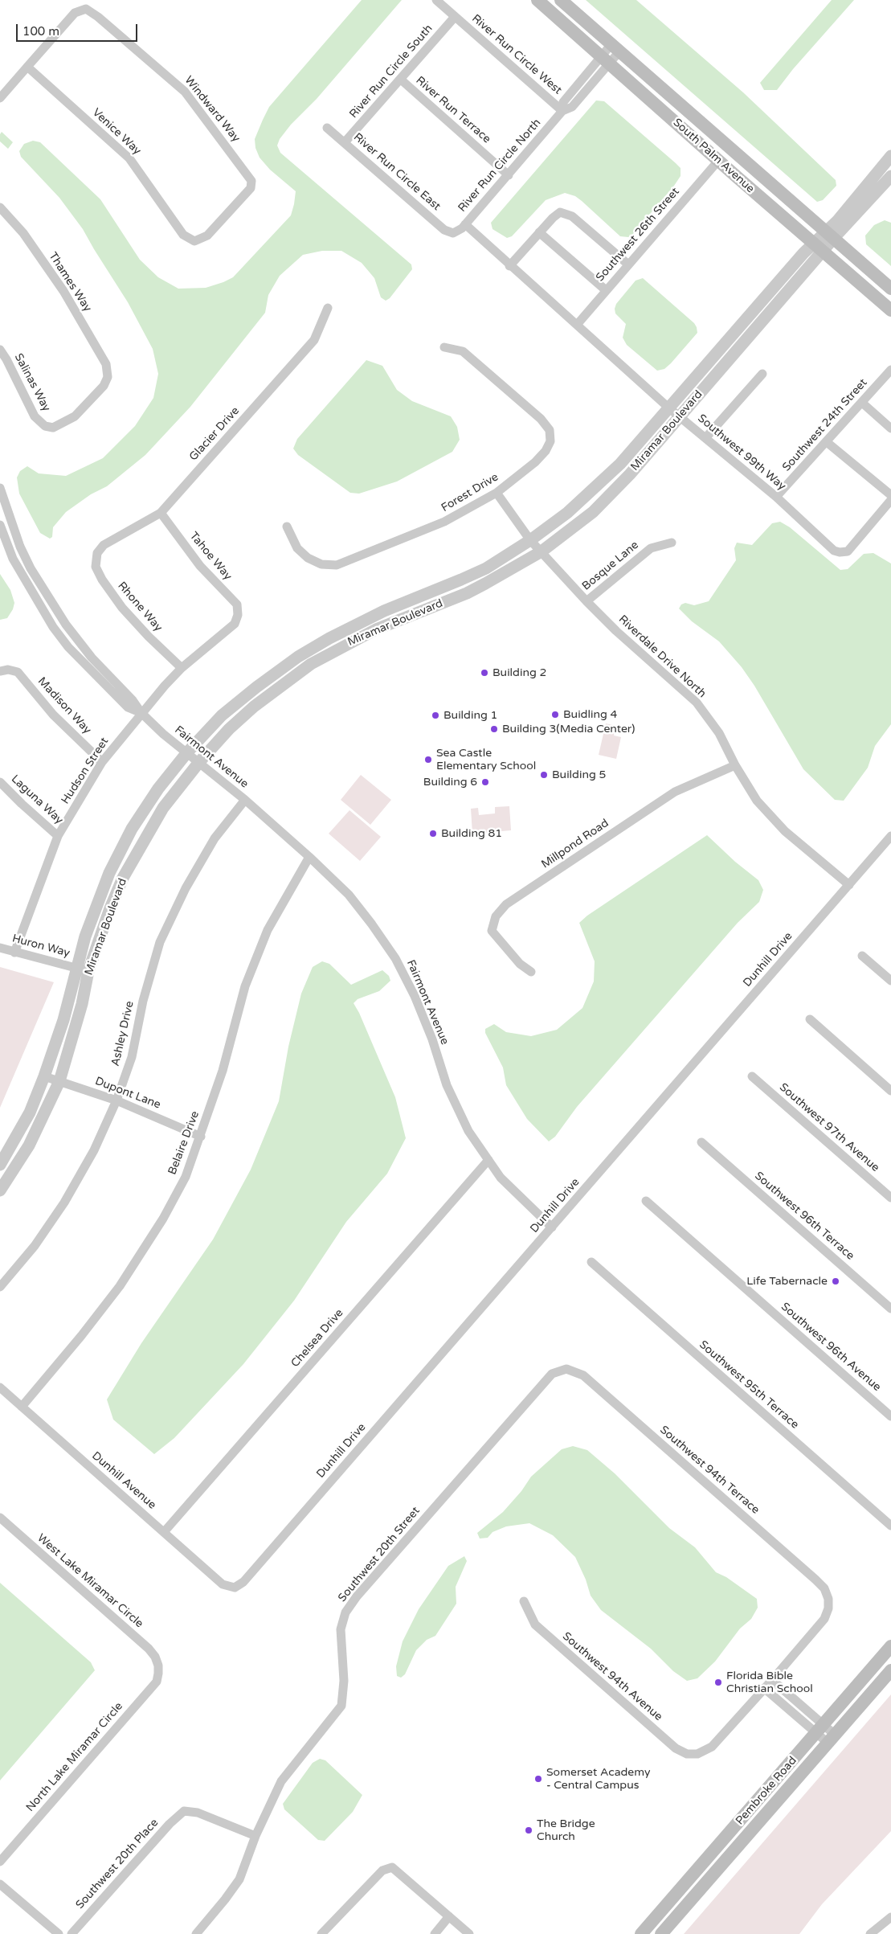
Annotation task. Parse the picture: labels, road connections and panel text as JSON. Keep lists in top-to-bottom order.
{
  "streets": {
    "main road": ["South Palm Avenue", "Pembroke Road"],
    "street": [
      "River Run Circle West",
      "River Run Circle South",
      "Windward Way",
      "River Run Terrace",
      "Venice Way",
      "River Run Circle North",
      "River Run Circle East",
      "Southwest 26th Street",
      "Thames Way",
      "Salinas Way",
      "Southwest 24th Street",
      "Miramar Boulevard",
      "Glacier Drive",
      "Southwest 99th Way",
      "Forest Drive",
      "Tahoe Way",
      "Bosque Lane",
      "Rhone Way",
      "Riverdale Drive North",
      "Madison Way",
      "Fairmont Avenue",
      "Hudson Street",
      "Laguna Way",
      "Millpond Road",
      "Huron Way",
      "Dunhill Drive",
      "Ashley Drive",
      "Dupont Lane",
      "Southwest 97th Avenue",
      "Belaire Drive",
      "Southwest 96th Terrace",
      "Chelsea Drive",
      "Southwest 96th Avenue",
      "Southwest 95th Terrace",
      "Southwest 94th Terrace",
      "Dunhill Avenue",
      "Southwest 20th Street",
      "West Lake Miramar Circle",
      "Southwest 94th Avenue",
      "North Lake Miramar Circle",
      "Southwest 20th Place"
    ]
  },
  "crossings": [
    ["River Run Circle West", "River Run Circle South"],
    ["River Run Circle West", "River Run Circle North"],
    ["River Run Circle South", "River Run Terrace"],
    ["River Run Circle South", "River Run Circle East"],
    ["Windward Way", "Venice Way"],
    ["River Run Terrace", "River Run Circle North"],
    ["South Palm Avenue", "River Run Circle North"],
    ["South Palm Avenue", "Southwest 26th Street"],
    ["South Palm Avenue", "Miramar Boulevard"],
    ["River Run Circle North", "River Run Circle East"],
    ["River Run Circle North", "Southwest 99th Way"],
    ["Southwest 26th Street", "Southwest 99th Way"],
    ["Thames Way", "Salinas Way"],
    ["Southwest 24th Street", "Southwest 99th Way"],
    ["Miramar Boulevard", "Southwest 99th Way"],
    ["Miramar Boulevard", "Riverdale Drive North"],
    ["Miramar Boulevard", "Fairmont Avenue"],
    ["Miramar Boulevard", "Huron Way"],
    ["Miramar Boulevard", "Dupont Lane"],
    ["Glacier Drive", "Tahoe Way"],
    ["Glacier Drive", "Rhone Way"],
    ["Forest Drive", "Riverdale Drive North"],
    ["Tahoe Way", "Hudson Street"],
    ["Bosque Lane", "Riverdale Drive North"],
    ["Rhone Way", "Hudson Street"],
    ["Riverdale Drive North", "Millpond Road"],
    ["Riverdale Drive North", "Dunhill Drive"],
    ["Madison Way", "Hudson Street"],
    ["Fairmont Avenue", "Hudson Street"],
    ["Fairmont Avenue", "Dunhill Drive"],
    ["Fairmont Avenue", "Ashley Drive"],
    ["Fairmont Avenue", "Belaire Drive"],
    ["Fairmont Avenue", "Chelsea Drive"],
    ["Hudson Street", "Laguna Way"],
    ["Hudson Street", "Huron Way"],
    ["Dunhill Drive", "Dunhill Avenue"],
    ["Ashley Drive", "Dupont Lane"],
    ["Dupont Lane", "Belaire Drive"],
    ["Belaire Drive", "Dunhill Avenue"],
    ["Chelsea Drive", "Dunhill Avenue"],
    ["Southwest 94th Terrace", "Southwest 20th Street"],
    ["Southwest 20th Street", "Southwest 20th Place"],
    ["West Lake Miramar Circle", "North Lake Miramar Circle"]
  ],
  "places": [
    "Building 2",
    "Buidling 4",
    "Building 1",
    "Building 3(Media Center)",
    "Sea Castle Elementary School",
    "Building 5",
    "Building 6",
    "Building 81",
    "Life Tabernacle",
    "Florida Bible Christian School",
    "Somerset Academy - Central Campus",
    "The Bridge Church"
  ],
  "scale_bar": "100 m"
}
